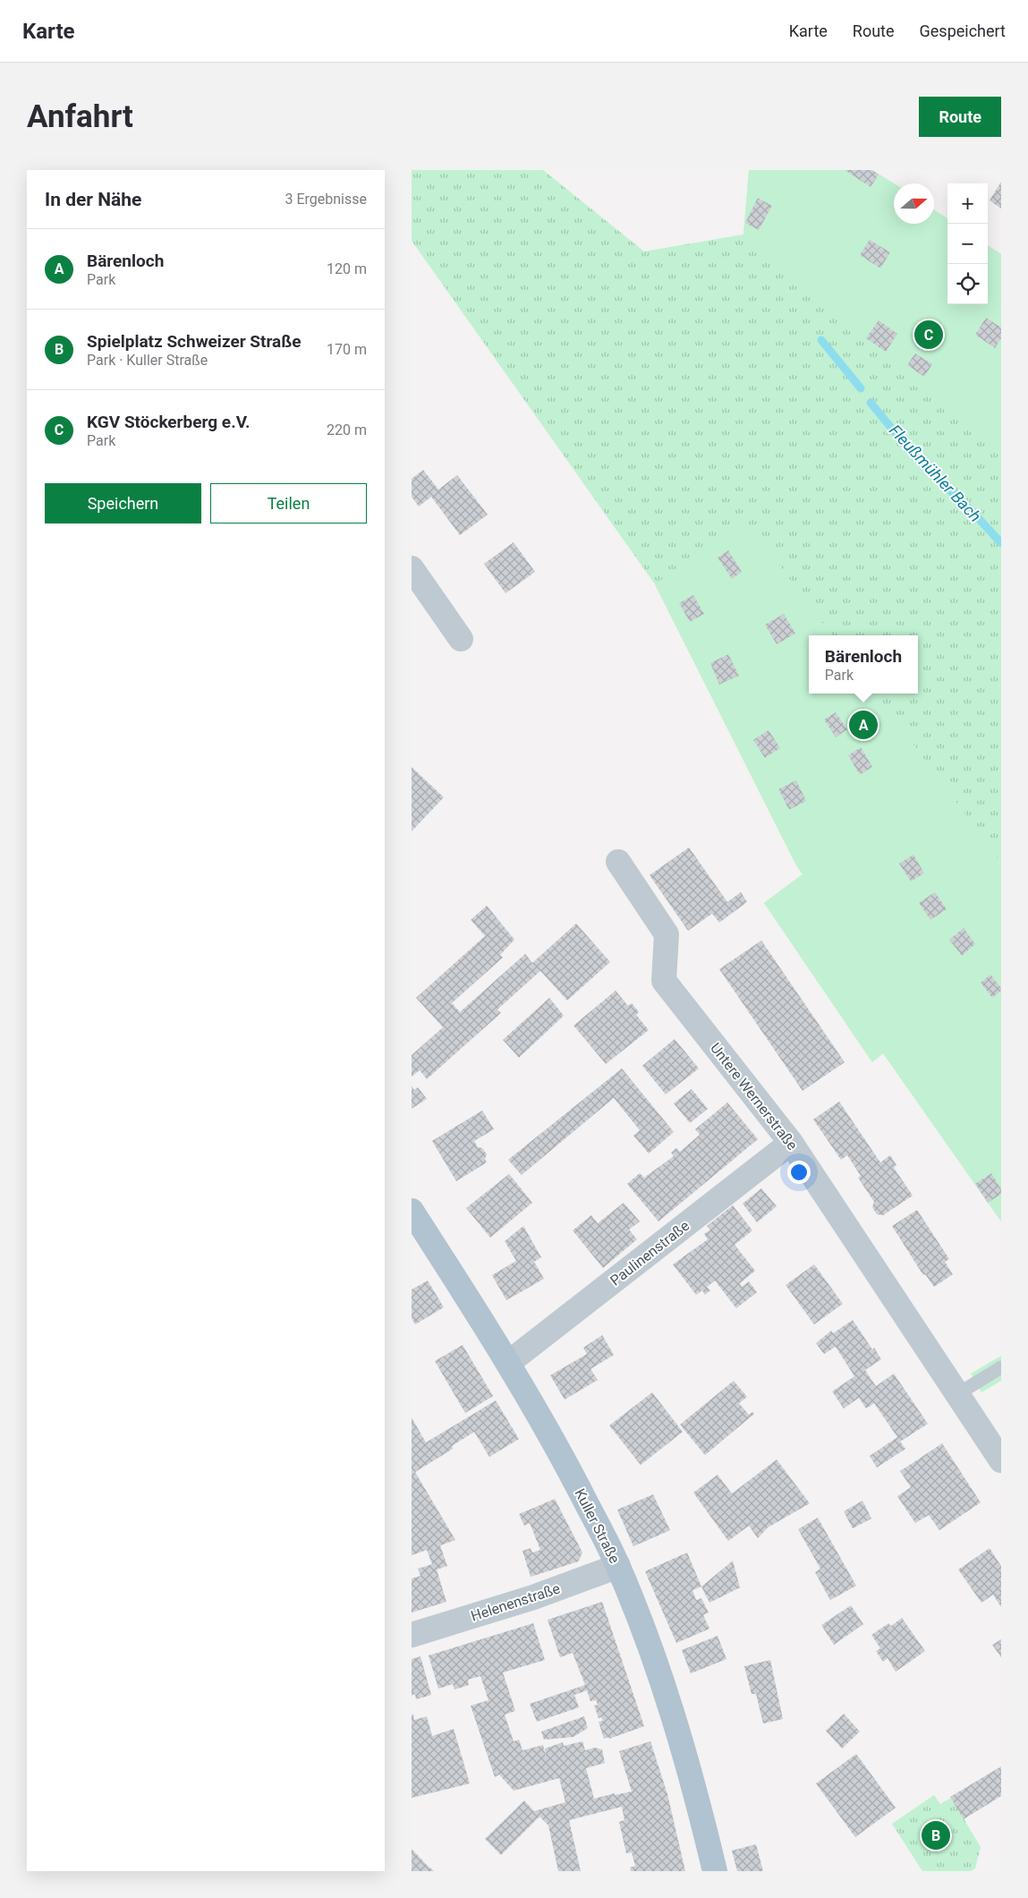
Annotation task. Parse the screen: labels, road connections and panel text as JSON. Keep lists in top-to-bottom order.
{
  "streets": {
    "main road": ["Kuller Straße"],
    "street": ["Untere Wernerstraße", "Paulinenstraße", "Helenenstraße"]
  },
  "crossings": [
    ["Untere Wernerstraße", "Paulinenstraße"],
    ["Paulinenstraße", "Kuller Straße"],
    ["Kuller Straße", "Helenenstraße"]
  ],
  "water": ["Fleußmühler Bach"],
  "north": "right",
  "page": {
    "header": "Karte",
    "nav": ["Karte", "Route", "Gespeichert"],
    "buttons": [
      "Route",
      ["Speichern", "Teilen"]
    ],
    "title": "Anfahrt",
    "heading": ["In der Nähe", "3 Ergebnisse"],
    "map_buttons": ["+", "−"],
    "list": [
      {
        "mark": "A",
        "name": "Bärenloch",
        "note": "Park",
        "value": "120 m"
      },
      {
        "mark": "B",
        "name": "Spielplatz Schweizer Straße",
        "note": "Park · Kuller Straße",
        "value": "170 m"
      },
      {
        "mark": "C",
        "name": "KGV Stöckerberg e.V.",
        "note": "Park",
        "value": "220 m"
      }
    ],
    "pins": ["C", "A", "B"],
    "popup": ["Bärenloch", "Park"]
  }
}
